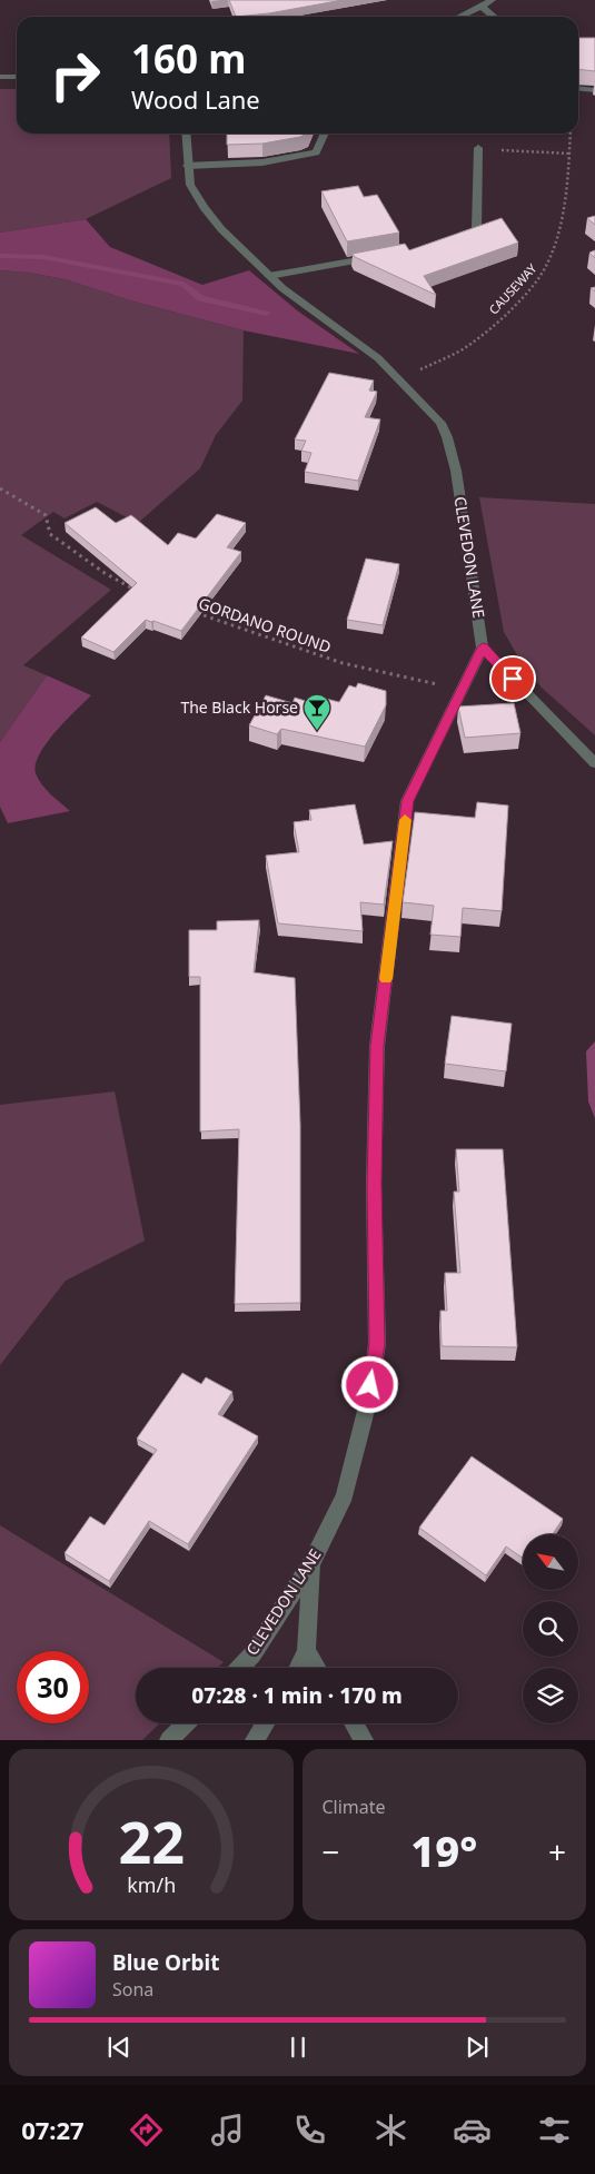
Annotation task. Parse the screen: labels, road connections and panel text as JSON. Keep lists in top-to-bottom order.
{
  "streets": {
    "street": ["CLEVEDON LANE"],
    "path": ["CAUSEWAY", "GORDANO ROUND"]
  },
  "crossings": [
    ["CAUSEWAY", "CLEVEDON LANE"],
    ["CLEVEDON LANE", "GORDANO ROUND"]
  ],
  "places": {
    "bar": ["The Black Horse"]
  },
  "north": "top left",
  "page": {
    "turn": ["160 m", "Wood Lane"],
    "limit": "30",
    "trip": "07:28 · 1 min · 170 m",
    "tile": "Climate",
    "heat": ["−", "19°", "+"],
    "song": ["Blue Orbit", "Sona"],
    "tabs": "07:27",
    "gauge": ["22", "km/h"]
  }
}
